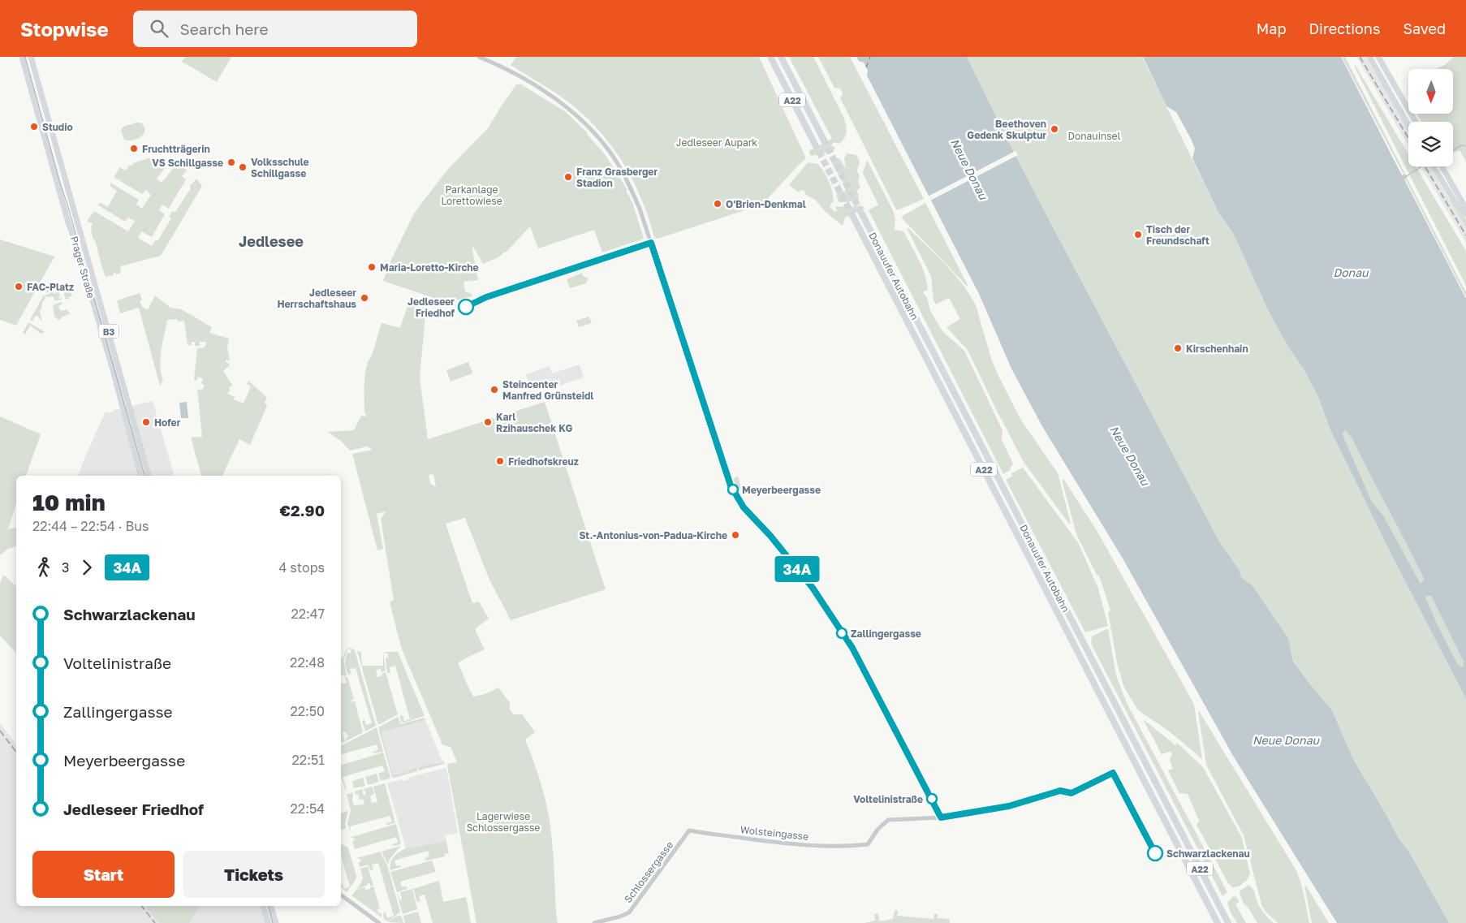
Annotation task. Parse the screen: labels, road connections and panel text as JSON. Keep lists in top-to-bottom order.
{
  "streets": {
    "highway": ["A22", "Donauufer Autobahn"],
    "main road": ["Prager Straße", "B3"],
    "street": ["Wolsteingasse", "Schlossergasse"]
  },
  "crossings": [
    ["Wolsteingasse", "Schlossergasse"]
  ],
  "districts": ["Jedlesee"],
  "water": ["Neue Donau", "Donau"],
  "parks": [
    "Donauinsel",
    "Jedleseer Aupark",
    "Parkanlage Lorettowiese",
    "Lagerwiese Schlossergasse"
  ],
  "places": [
    "Studio",
    "Beethoven Gedenk Skulptur",
    "Fruchtträgerin",
    "VS Schillgasse",
    "Volksschule Schillgasse",
    "Franz Grasberger Stadion",
    "O'Brien-Denkmal",
    "Tisch der Freundschaft",
    "Maria-Loretto-Kirche",
    "FAC-Platz",
    "Jedleseer Herrschaftshaus",
    "Jedleseer Friedhof",
    "Kirschenhain",
    "Steincenter Manfred Grünsteidl",
    "Hofer",
    "Karl Rzihauschek KG",
    "Friedhofskreuz",
    "Meyerbeergasse",
    "St.-Antonius-von-Padua-Kirche",
    "Zallingergasse",
    "Voltelinistraße",
    "Schwarzlackenau"
  ],
  "lines": ["bus line 34A"],
  "north": "bottom",
  "page": {
    "header": "Stopwise",
    "search": "Search here",
    "nav": ["Map", "Directions", "Saved"],
    "on_map": "34A",
    "heading": ["10 min", "22:44 – 22:54 · Bus", "€2.90"],
    "legs": ["3", "34A", "4 stops"],
    "list": [
      {
        "name": "Schwarzlackenau",
        "value": "22:47"
      },
      {
        "name": "Voltelinistraße",
        "value": "22:48"
      },
      {
        "name": "Zallingergasse",
        "value": "22:50"
      },
      {
        "name": "Meyerbeergasse",
        "value": "22:51"
      },
      {
        "name": "Jedleseer Friedhof",
        "value": "22:54"
      }
    ],
    "buttons": ["Start", "Tickets"]
  }
}
